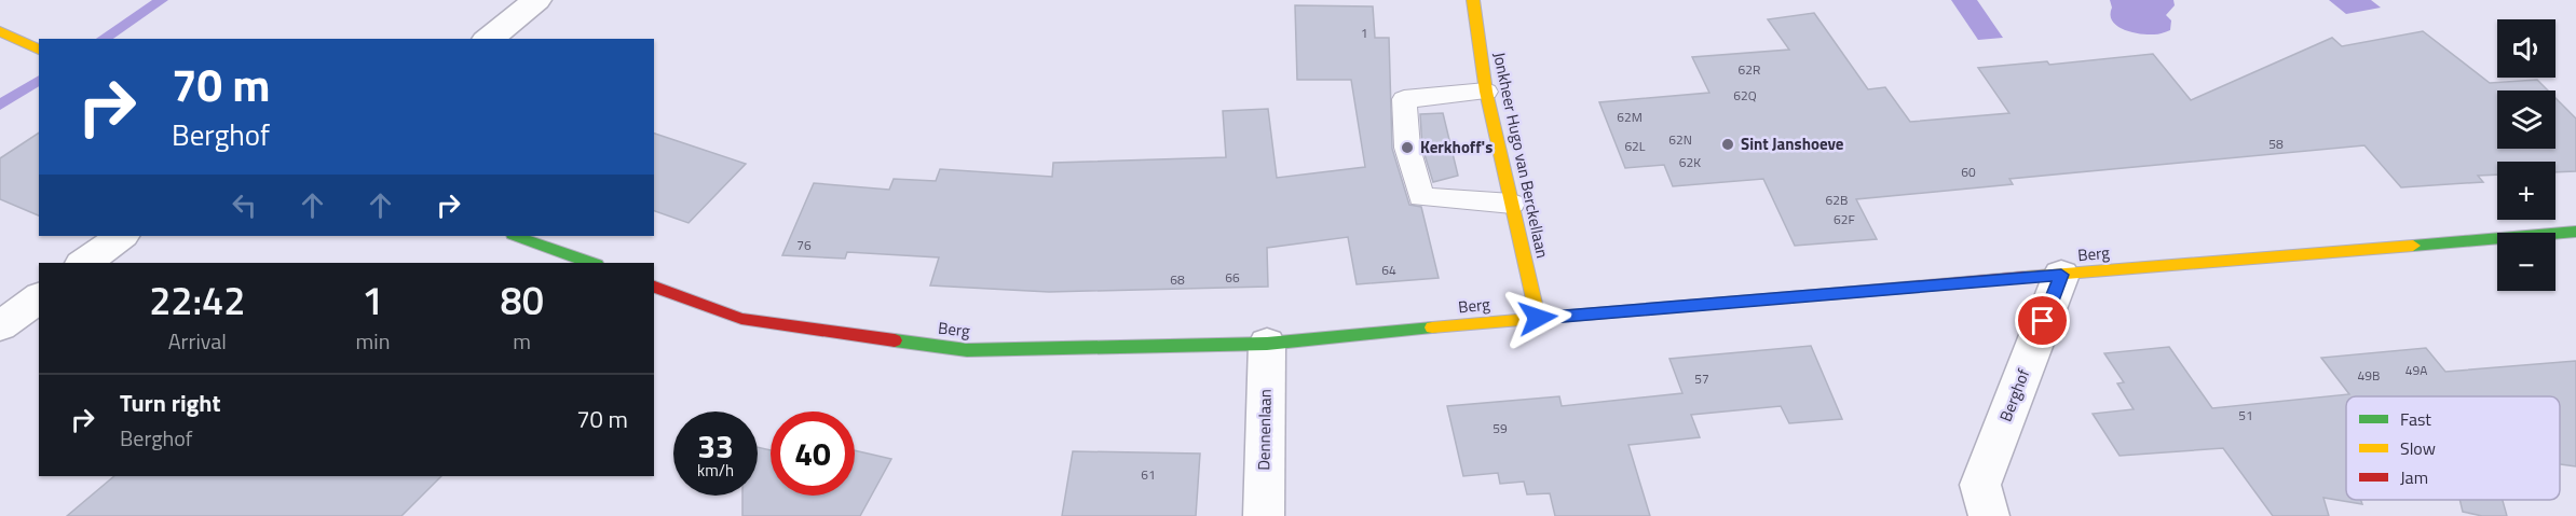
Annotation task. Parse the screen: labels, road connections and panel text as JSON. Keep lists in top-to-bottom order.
{
  "streets": {
    "street": [
      "Jonkheer Hugo van Berckellaan",
      "Berg",
      "Berghof",
      "Dennenlaan"
    ]
  },
  "crossings": [
    ["Jonkheer Hugo van Berckellaan", "Berg"],
    ["Berg", "Berghof"],
    ["Berg", "Dennenlaan"]
  ],
  "places": ["Sint Janshoeve", "Kerkhoff's"],
  "house_numbers": [
    "1",
    "62R",
    "62Q",
    "62M",
    "62N",
    "58",
    "62L",
    "62K",
    "60",
    "62B",
    "62F",
    "76",
    "64",
    "66",
    "68",
    "49A",
    "49B",
    "57",
    "51",
    "59",
    "61"
  ],
  "legend": ["Fast", "Slow", "Jam"],
  "page": {
    "map_buttons": ["+", "−"],
    "turn": ["70 m", "Berghof"],
    "eta": [
      "22:42",
      "Arrival",
      "1",
      "min",
      "80",
      "m"
    ],
    "list": [
      {
        "name": "Turn right",
        "note": "Berghof",
        "value": "70 m"
      }
    ],
    "speed": "33 km/h",
    "limit": "40"
  }
}
